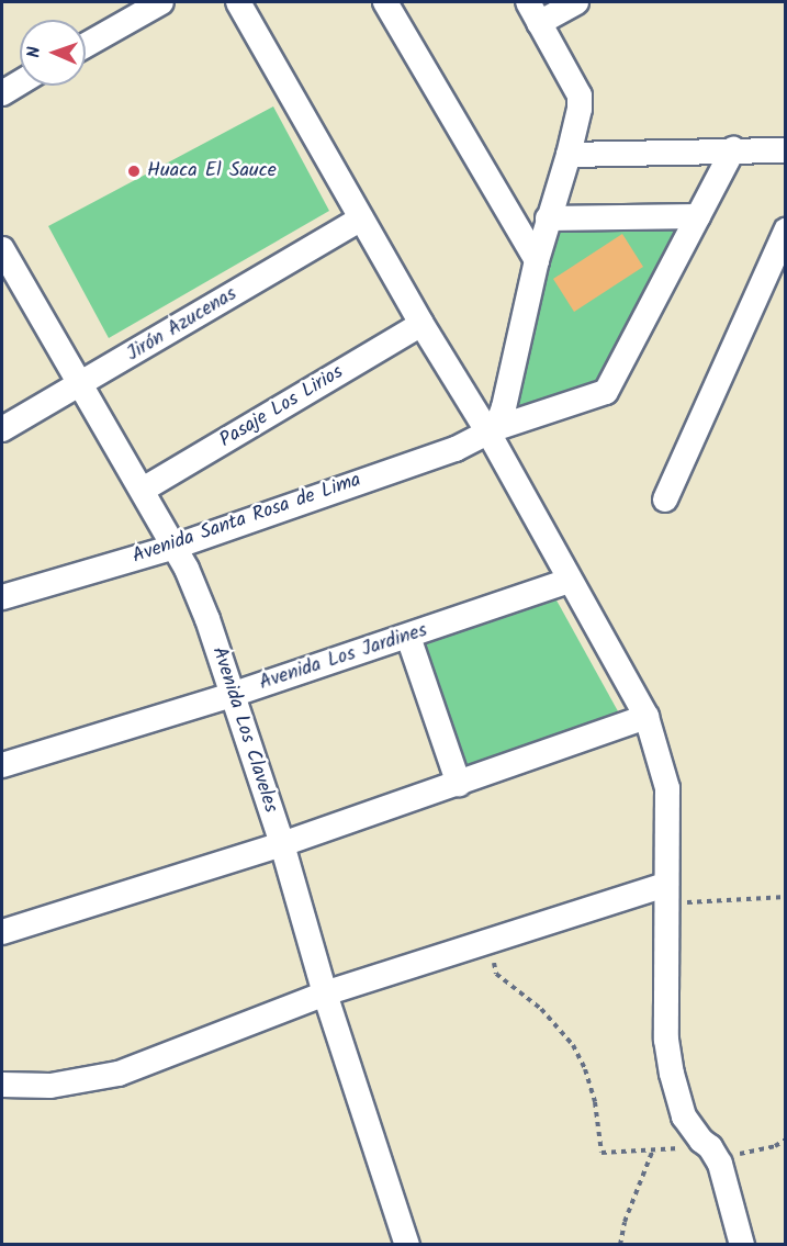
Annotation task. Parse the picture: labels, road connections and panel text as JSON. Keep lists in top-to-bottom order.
{
  "streets": {
    "street": [
      "Jirón Azucenas",
      "Pasaje Los Lirios",
      "Avenida Santa Rosa de Lima",
      "Avenida Los Jardines",
      "Avenida Los Claveles"
    ]
  },
  "crossings": [
    ["Jirón Azucenas", "Avenida Los Claveles"],
    ["Pasaje Los Lirios", "Avenida Los Claveles"],
    ["Avenida Santa Rosa de Lima", "Avenida Los Claveles"],
    ["Avenida Los Jardines", "Avenida Los Claveles"]
  ],
  "places": ["Huaca El Sauce"],
  "north": "left"
}
